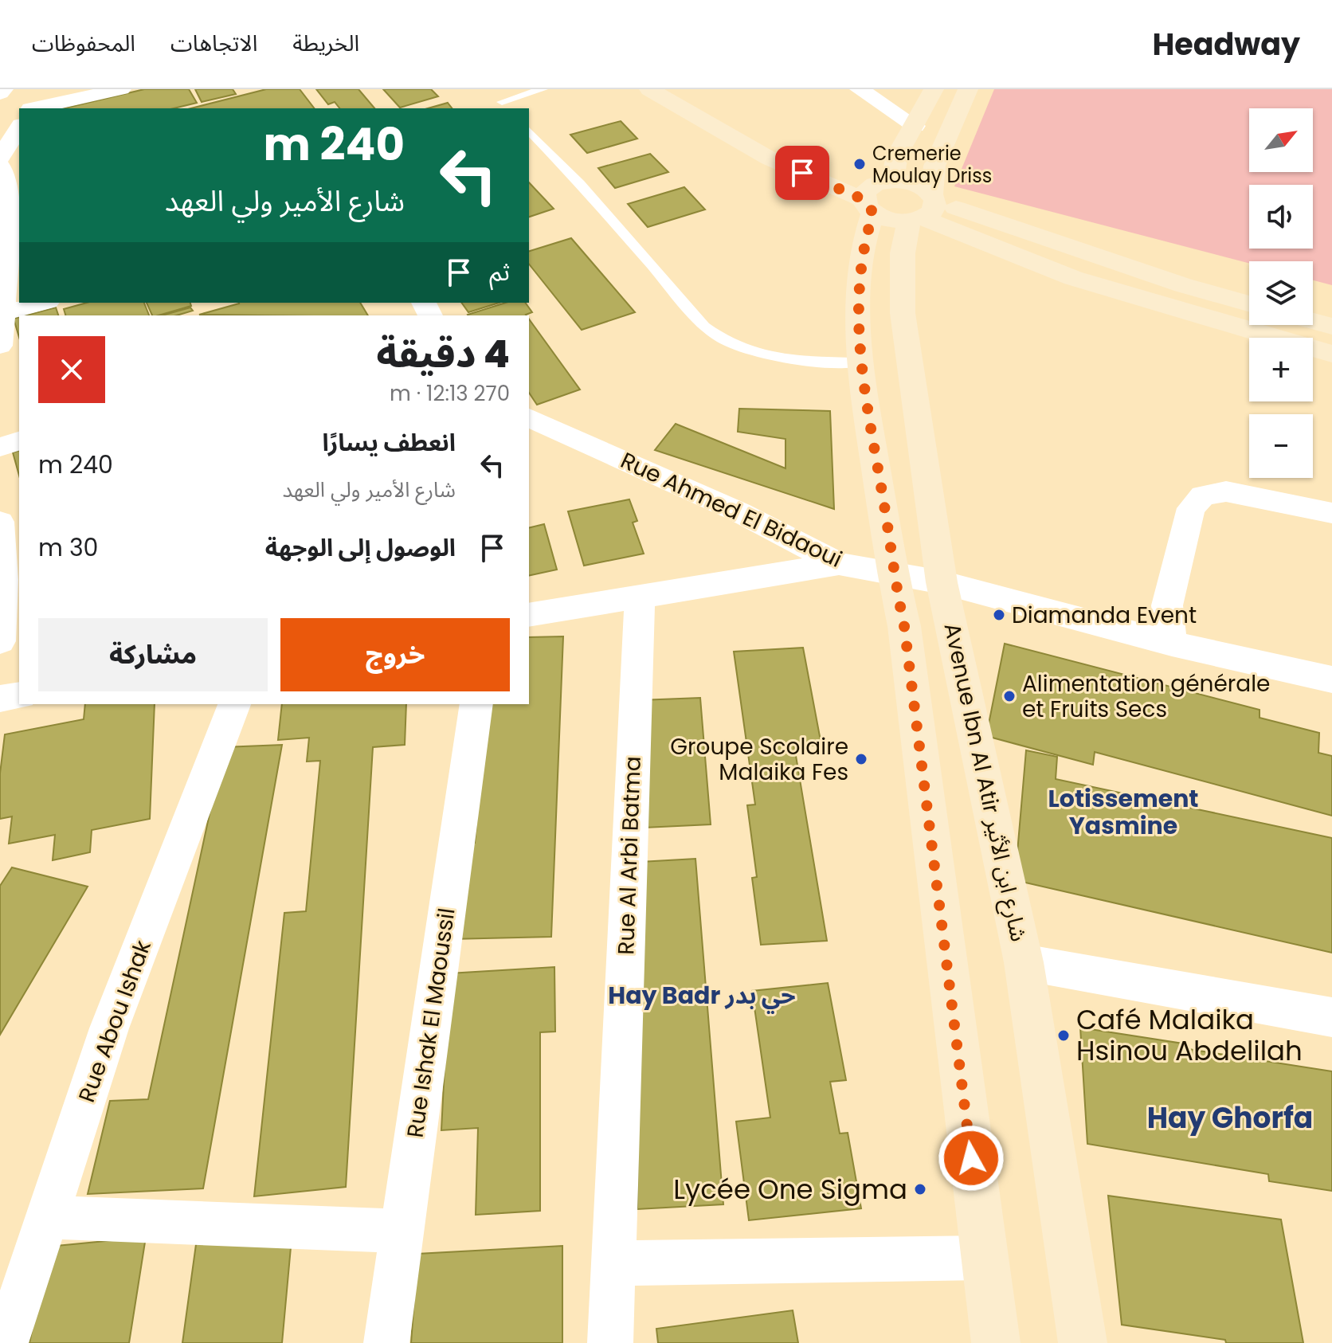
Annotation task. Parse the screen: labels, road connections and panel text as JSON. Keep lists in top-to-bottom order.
{
  "streets": {
    "street": [
      "Rue Ahmed El Bidaoui",
      "Avenue Ibn Al Atir شارع ابن الأثير",
      "Rue Al Arbi Batma",
      "Rue Abou Ishak",
      "Rue Ishak El Maoussil"
    ]
  },
  "crossings": [
    ["Rue Ahmed El Bidaoui", "Avenue Ibn Al Atir شارع ابن الأثير"]
  ],
  "districts": ["Lotissement Yasmine", "Hay Badr حي بدر", "Hay Ghorfa"],
  "places": [
    "Cremerie Moulay Driss",
    "Diamanda Event",
    "Alimentation générale et Fruits Secs",
    "Groupe Scolaire Malaika Fes",
    "Café Malaika Hsinou Abdelilah",
    "Lycée One Sigma"
  ],
  "north": "top right",
  "page": {
    "header": "Headway",
    "nav": ["الخريطة", "الاتجاهات", "المحفوظات"],
    "map_buttons": ["+", "−"],
    "turn": ["240 m", "شارع الأمير ولي العهد"],
    "then": "ثم",
    "heading": ["4 دقيقة", "270 m · 12:13"],
    "list": [
      {
        "name": "انعطف يسارًا",
        "note": "شارع الأمير ولي العهد",
        "value": "240 m"
      },
      {
        "name": "الوصول إلى الوجهة",
        "value": "30 m"
      }
    ],
    "buttons": ["خروج", "مشاركة"]
  }
}
